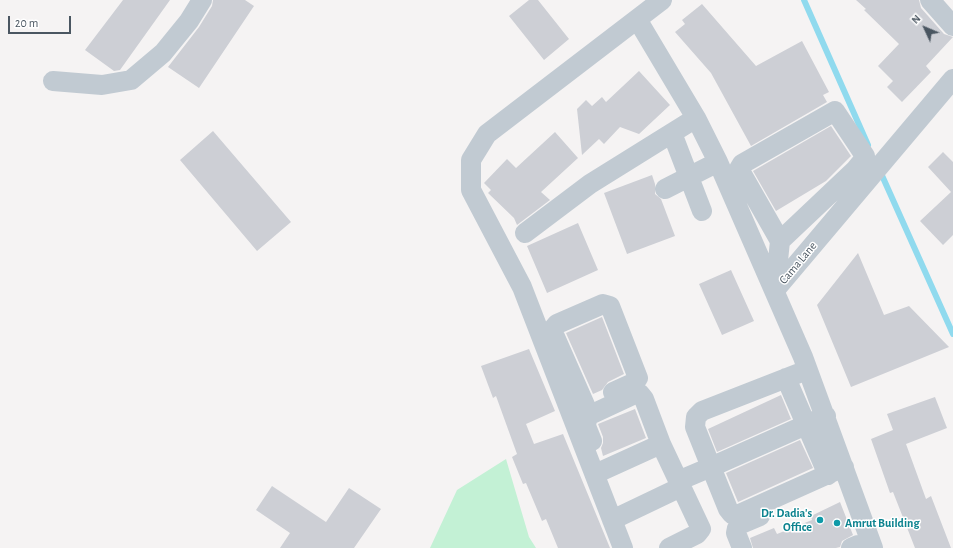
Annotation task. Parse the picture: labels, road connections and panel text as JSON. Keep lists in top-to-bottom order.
{
  "streets": {
    "street": ["Cama Lane"]
  },
  "places": ["Dr. Dadia's Office", "Amrut Building"],
  "scale_bar": "20 m",
  "north": "top left"
}
